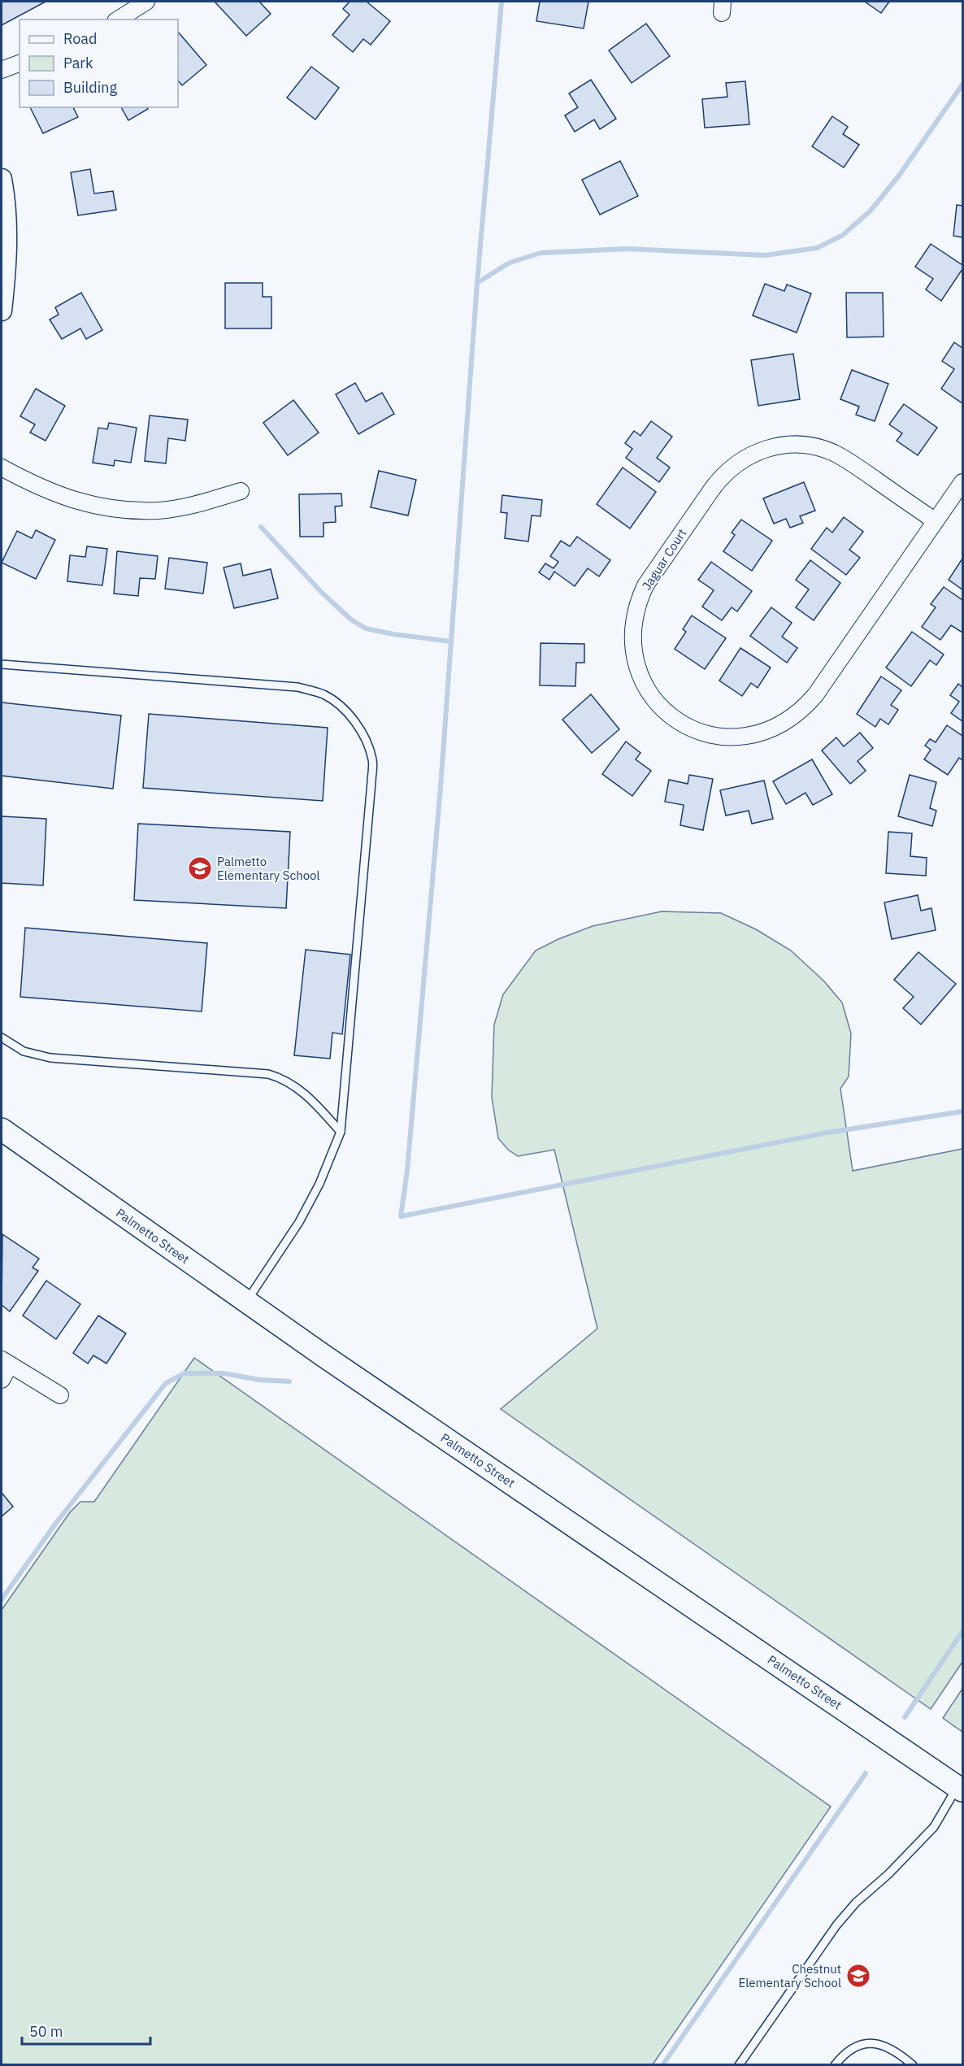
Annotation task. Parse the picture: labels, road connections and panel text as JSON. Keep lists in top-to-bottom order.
{
  "streets": {
    "main road": ["Palmetto Street"],
    "street": ["Jaguar Court"]
  },
  "places": {
    "school or university": ["Palmetto Elementary School", "Chestnut Elementary School"]
  },
  "legend": ["Road", "Park", "Building"],
  "scale_bar": "50 m"
}
